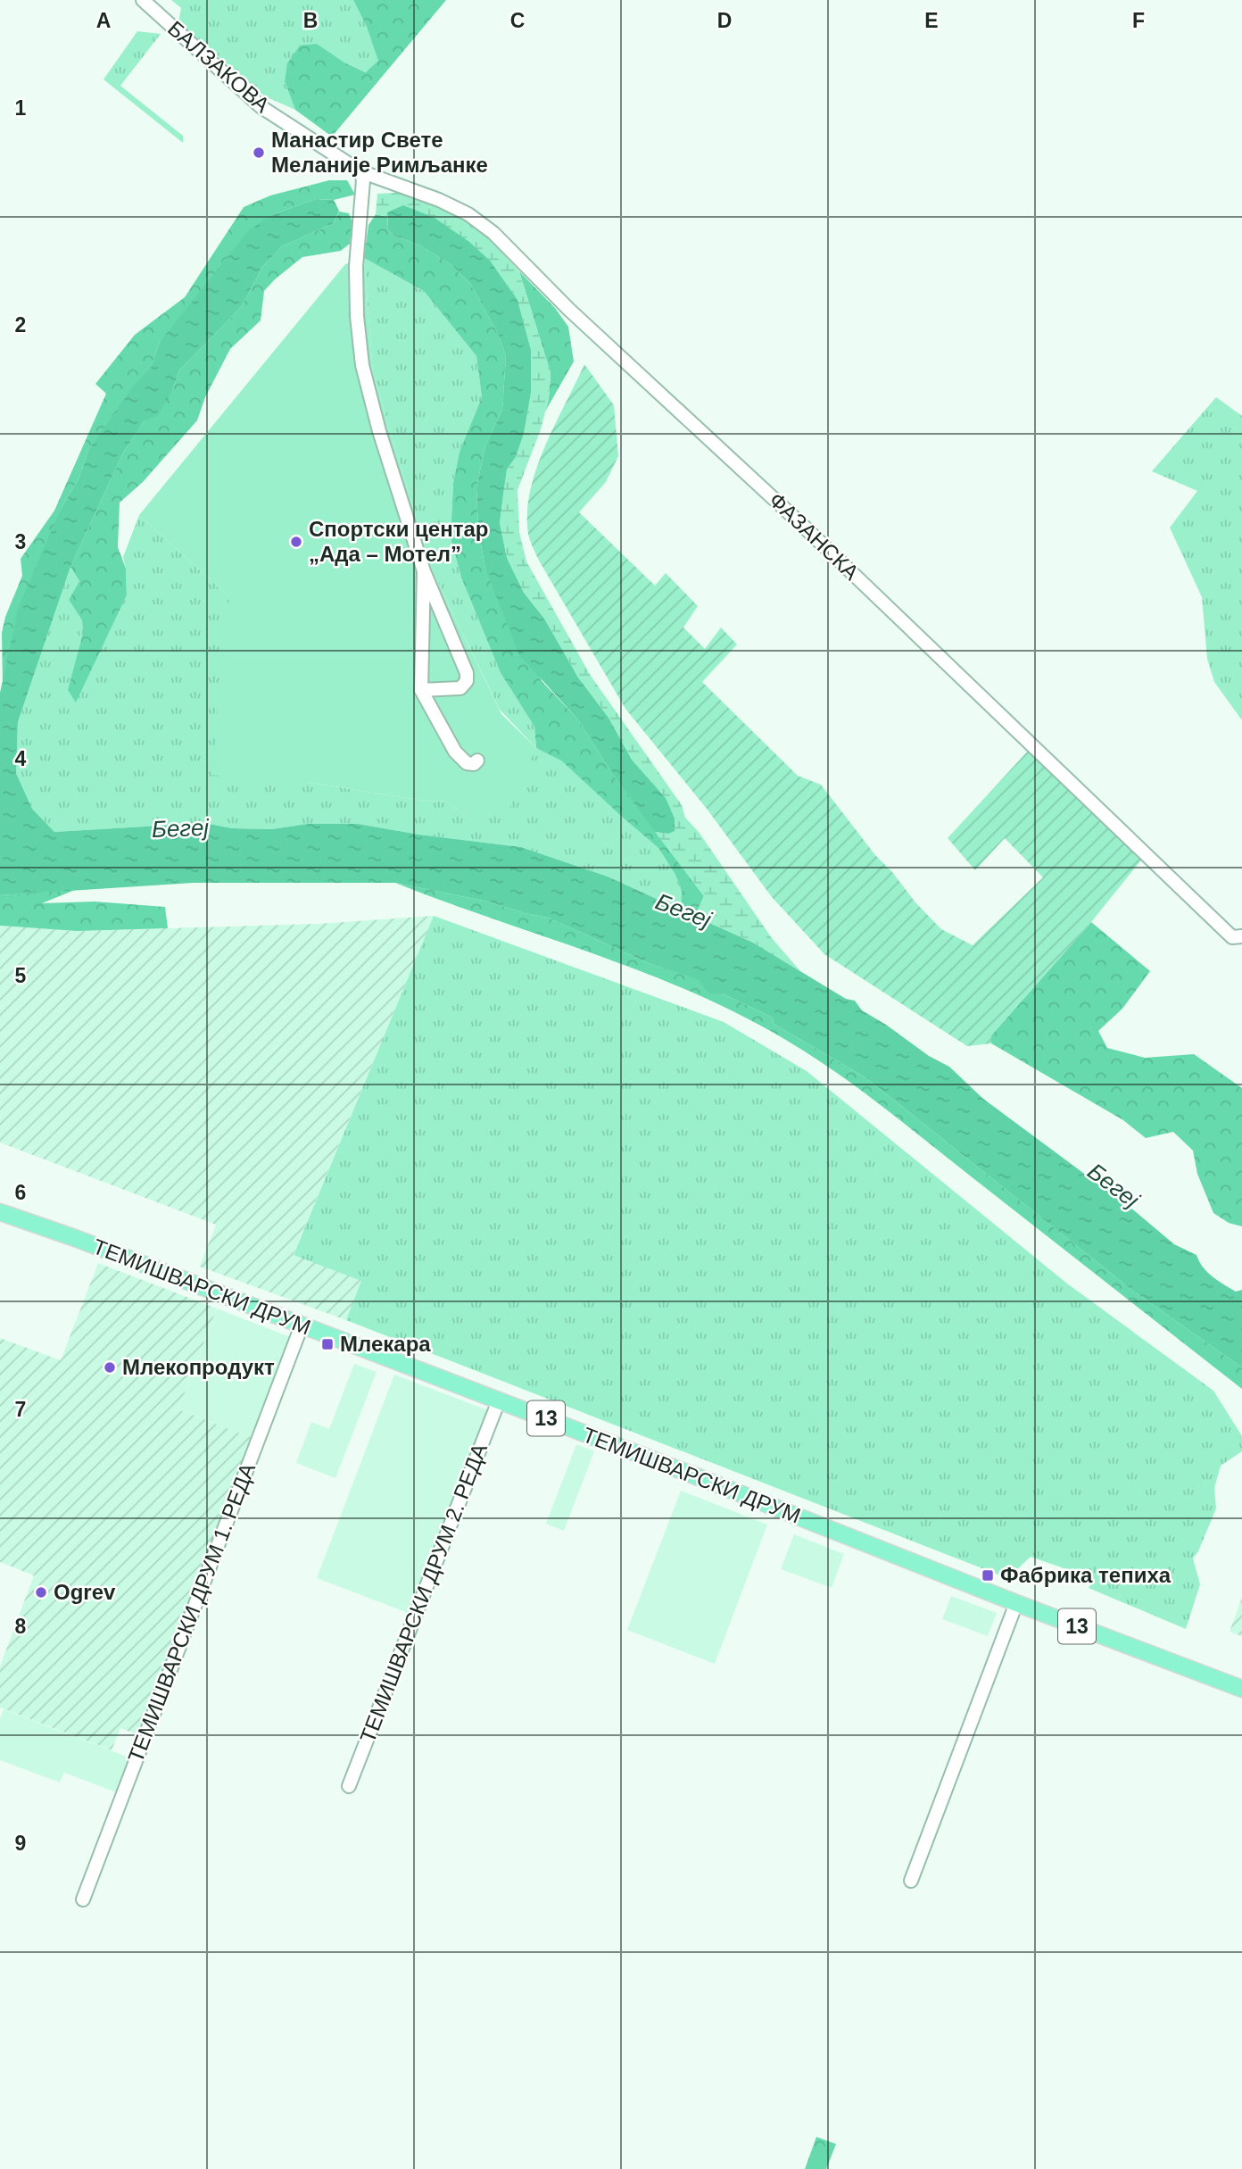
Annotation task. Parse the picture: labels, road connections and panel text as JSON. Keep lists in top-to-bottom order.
{
  "streets": {
    "main road": ["ТЕМИШВАРСКИ ДРУМ", "13"],
    "street": [
      "БАЛЗАКОВА",
      "ФАЗАНСКА",
      "ТЕМИШВАРСКИ ДРУМ 2. РЕДА",
      "ТЕМИШВАРСКИ ДРУМ 1. РЕДА"
    ]
  },
  "crossings": [
    ["БАЛЗАКОВА", "ФАЗАНСКА"],
    ["ТЕМИШВАРСКИ ДРУМ", "ТЕМИШВАРСКИ ДРУМ 2. РЕДА"],
    ["ТЕМИШВАРСКИ ДРУМ", "ТЕМИШВАРСКИ ДРУМ 1. РЕДА"]
  ],
  "water": ["Бегеј"],
  "places": {
    "other": [
      "Манастир Свете Меланије Римљанке",
      "Спортски центар „Ада – Мотел”",
      "Млекопродукт",
      "Ogrev"
    ],
    "transit": ["Млекара", "Фабрика тепиха"]
  },
  "grid": {
    "columns": [
      "A",
      "B",
      "C",
      "D",
      "E",
      "F"
    ],
    "rows": [
      "1",
      "2",
      "3",
      "4",
      "5",
      "6",
      "7",
      "8",
      "9"
    ]
  }
}
